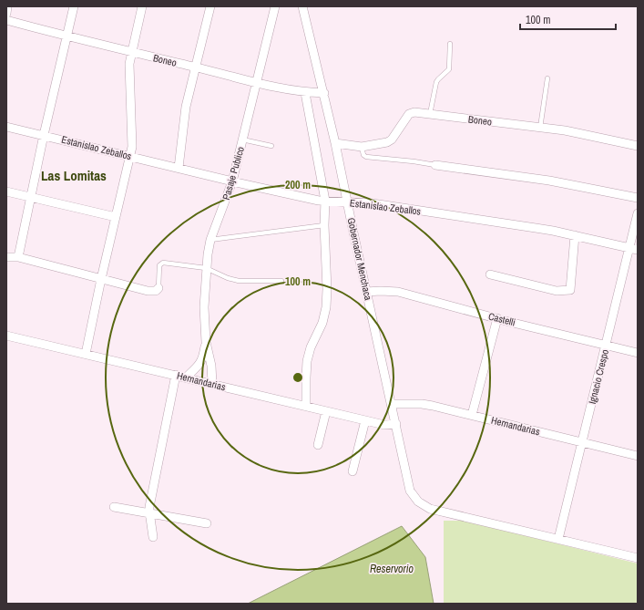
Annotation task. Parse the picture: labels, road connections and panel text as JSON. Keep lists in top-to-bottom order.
{
  "streets": {
    "street": [
      "Boneo",
      "Estanislao Zeballos",
      "Pasaje Publico",
      "Gobernador Menchaca",
      "Castelli",
      "Ignacio Crespo",
      "Hernandarias"
    ]
  },
  "crossings": [
    ["Boneo", "Pasaje Publico"],
    ["Boneo", "Gobernador Menchaca"],
    ["Estanislao Zeballos", "Pasaje Publico"],
    ["Estanislao Zeballos", "Gobernador Menchaca"],
    ["Estanislao Zeballos", "Ignacio Crespo"],
    ["Pasaje Publico", "Hernandarias"],
    ["Gobernador Menchaca", "Castelli"],
    ["Gobernador Menchaca", "Ignacio Crespo"],
    ["Gobernador Menchaca", "Hernandarias"],
    ["Castelli", "Ignacio Crespo"],
    ["Ignacio Crespo", "Hernandarias"]
  ],
  "districts": ["Las Lomitas"],
  "water": ["Reservorio"],
  "scale_bar": "100 m",
  "rings": ["200 m", "100 m"]
}
